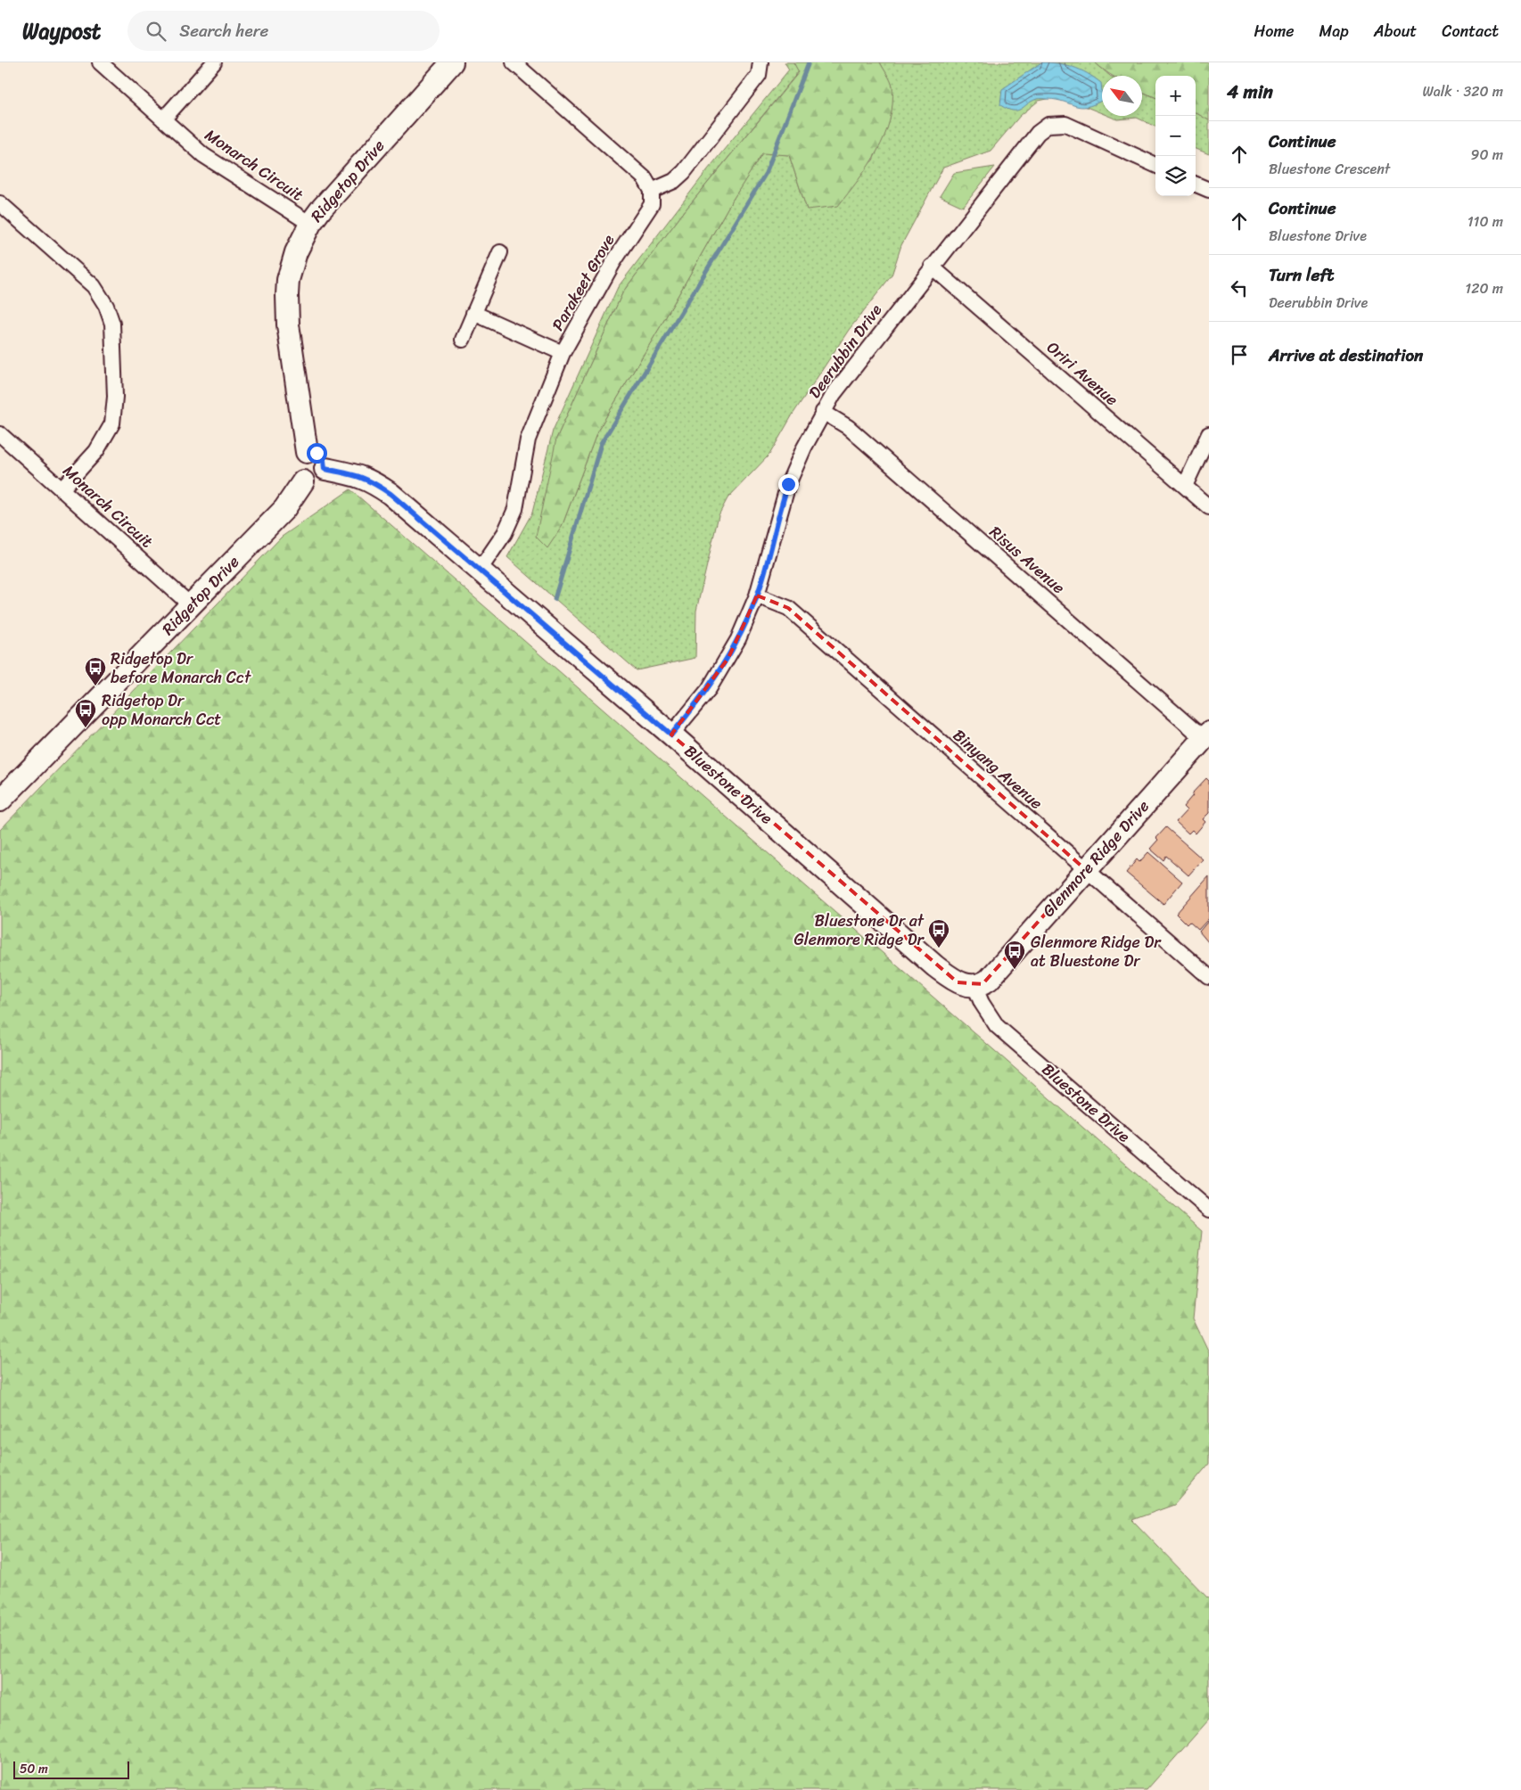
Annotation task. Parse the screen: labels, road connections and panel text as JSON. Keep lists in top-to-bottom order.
{
  "streets": {
    "street": [
      "Monarch Circuit",
      "Ridgetop Drive",
      "Parakeet Grove",
      "Deerubbin Drive",
      "Oriri Avenue",
      "Risus Avenue",
      "Binyang Avenue",
      "Bluestone Drive",
      "Glenmore Ridge Drive"
    ]
  },
  "crossings": [
    ["Monarch Circuit", "Ridgetop Drive"],
    ["Ridgetop Drive", "Bluestone Drive"],
    ["Parakeet Grove", "Bluestone Drive"],
    ["Deerubbin Drive", "Oriri Avenue"],
    ["Deerubbin Drive", "Risus Avenue"],
    ["Deerubbin Drive", "Binyang Avenue"],
    ["Deerubbin Drive", "Bluestone Drive"],
    ["Risus Avenue", "Glenmore Ridge Drive"],
    ["Binyang Avenue", "Glenmore Ridge Drive"],
    ["Bluestone Drive", "Glenmore Ridge Drive"]
  ],
  "places": {
    "bus stop": [
      "Ridgetop Dr before Monarch Cct",
      "Ridgetop Dr opp Monarch Cct",
      "Bluestone Dr at Glenmore Ridge Dr",
      "Glenmore Ridge Dr at Bluestone Dr"
    ]
  },
  "scale_bar": "50 m",
  "north": "top left",
  "page": {
    "header": "Waypost",
    "search": "Search here",
    "nav": [
      "Home",
      "Map",
      "About",
      "Contact"
    ],
    "heading": ["4 min", "Walk · 320 m"],
    "map_buttons": ["+", "−"],
    "list": [
      ["Continue", "Bluestone Crescent", "90 m"],
      ["Continue", "Bluestone Drive", "110 m"],
      ["Turn left", "Deerubbin Drive", "120 m"],
      "Arrive at destination"
    ],
    "scale": "50 m"
  }
}
